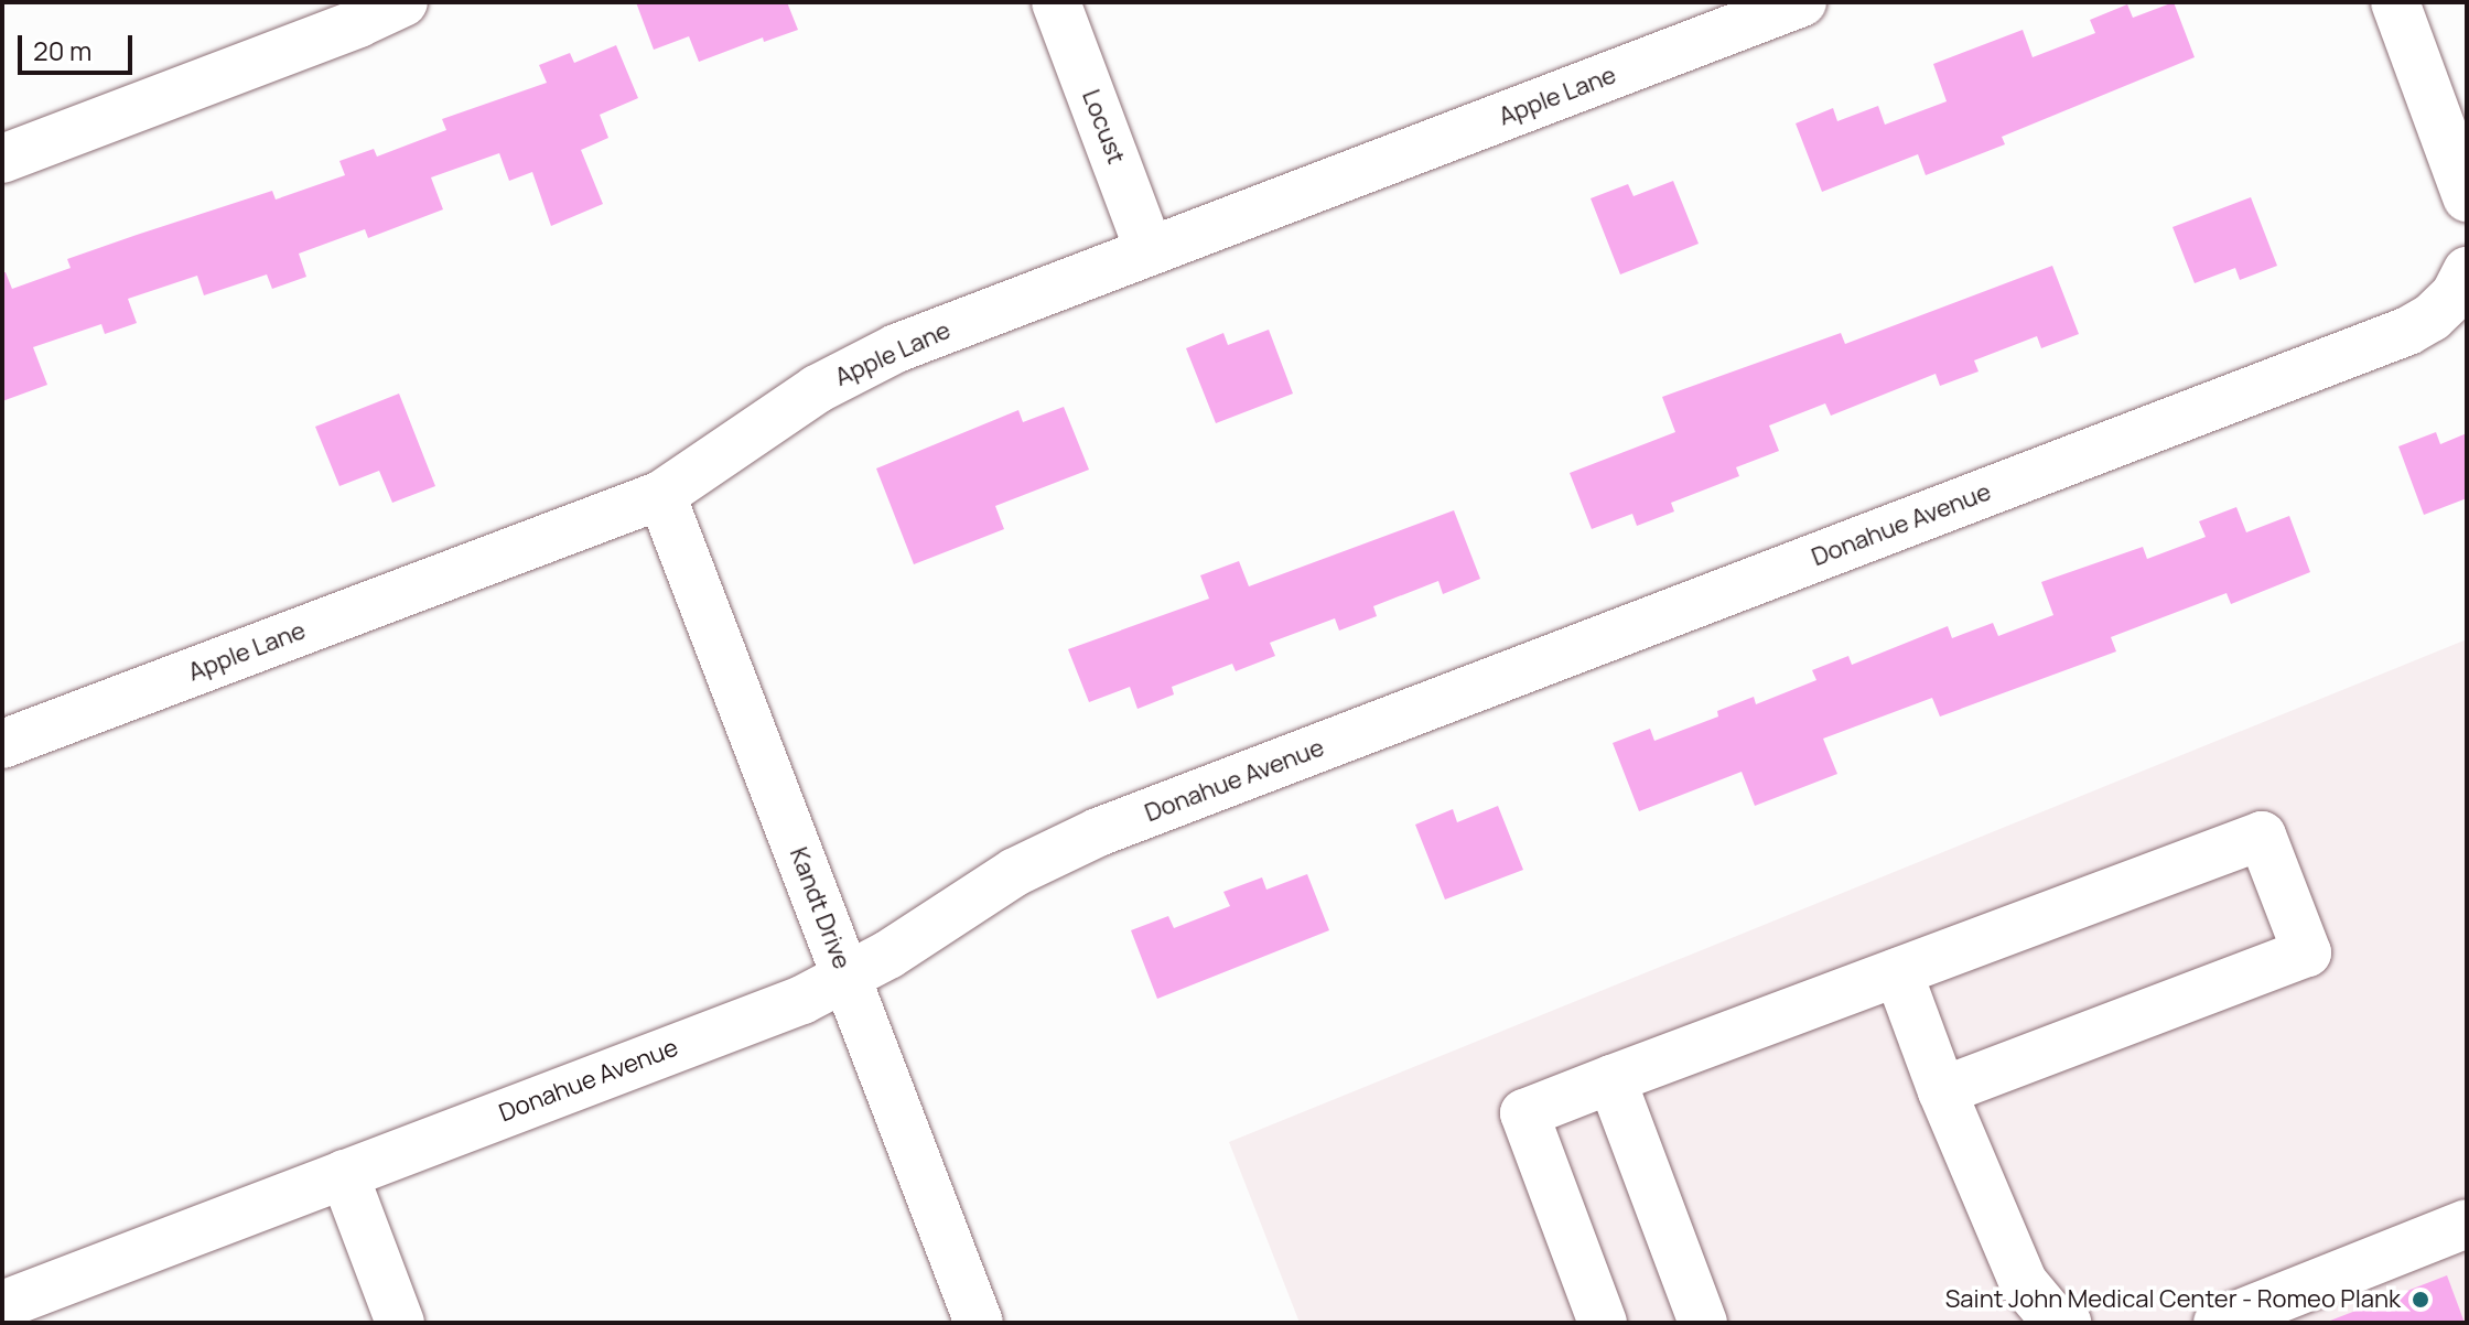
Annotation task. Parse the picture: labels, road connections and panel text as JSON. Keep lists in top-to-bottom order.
{
  "streets": {
    "street": [
      "Apple Lane",
      "Locust",
      "Donahue Avenue",
      "Kandt Drive"
    ]
  },
  "crossings": [
    ["Apple Lane", "Locust"],
    ["Apple Lane", "Kandt Drive"],
    ["Donahue Avenue", "Kandt Drive"]
  ],
  "places": ["Saint John Medical Center - Romeo Plank"],
  "scale_bar": "20 m"
}
